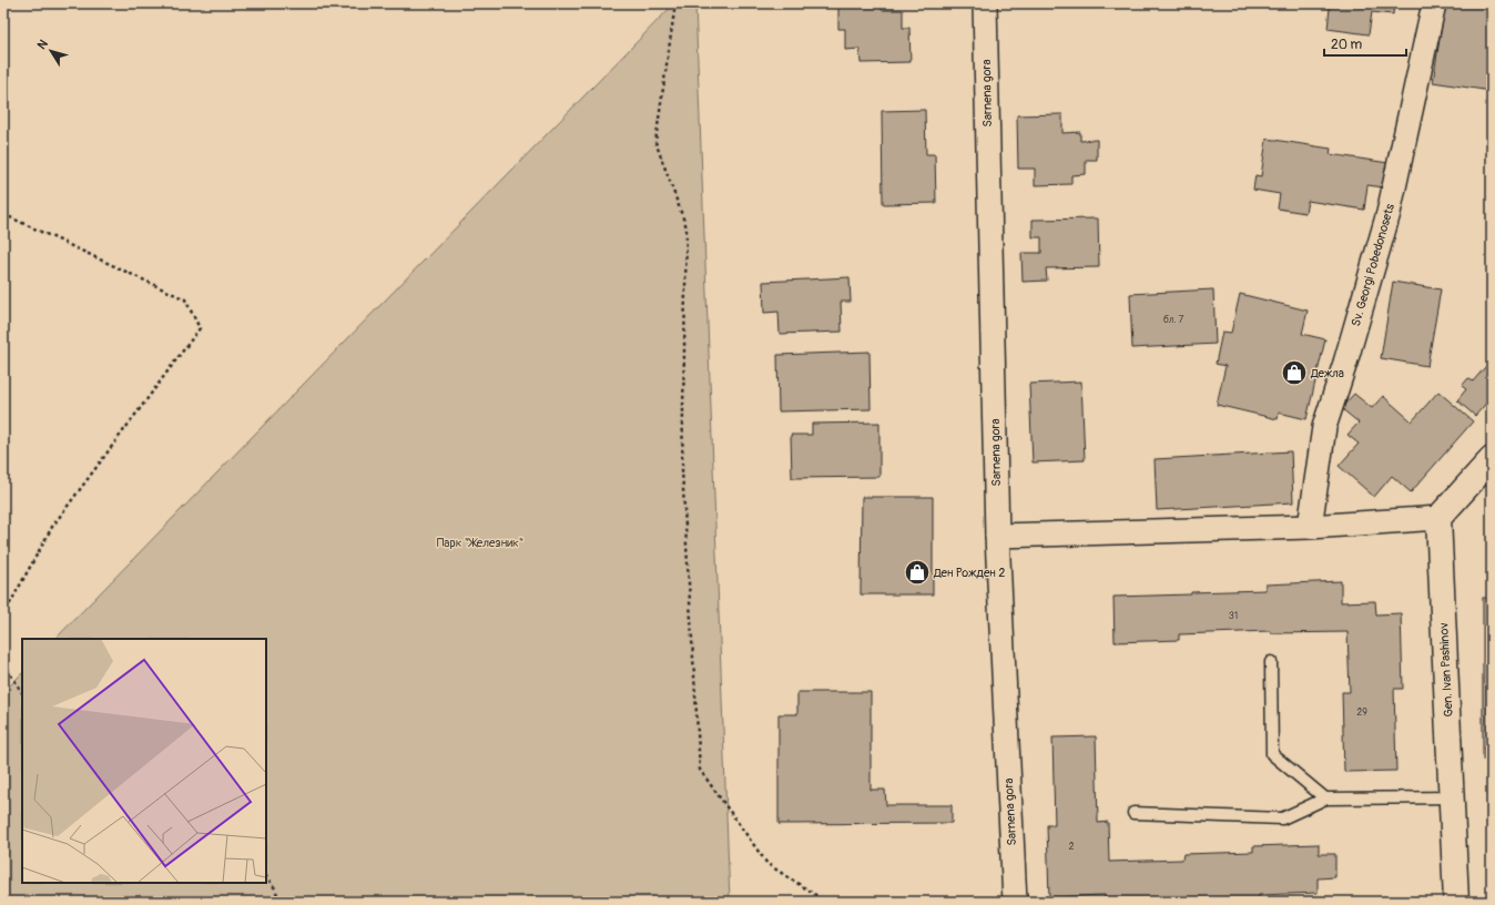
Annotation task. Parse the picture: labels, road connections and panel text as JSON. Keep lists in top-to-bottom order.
{
  "streets": {
    "street": ["Sarnena gora", "Sv. Georgi Pobedonosets", "Gen. Ivan Pashinov"]
  },
  "parks": ["Парк \"Железник\""],
  "places": {
    "shop": ["Дежла", "Ден Рожден 2"]
  },
  "house_numbers": [
    "бл. 7",
    "31",
    "29",
    "2"
  ],
  "scale_bar": "20 m",
  "north": "top left"
}
